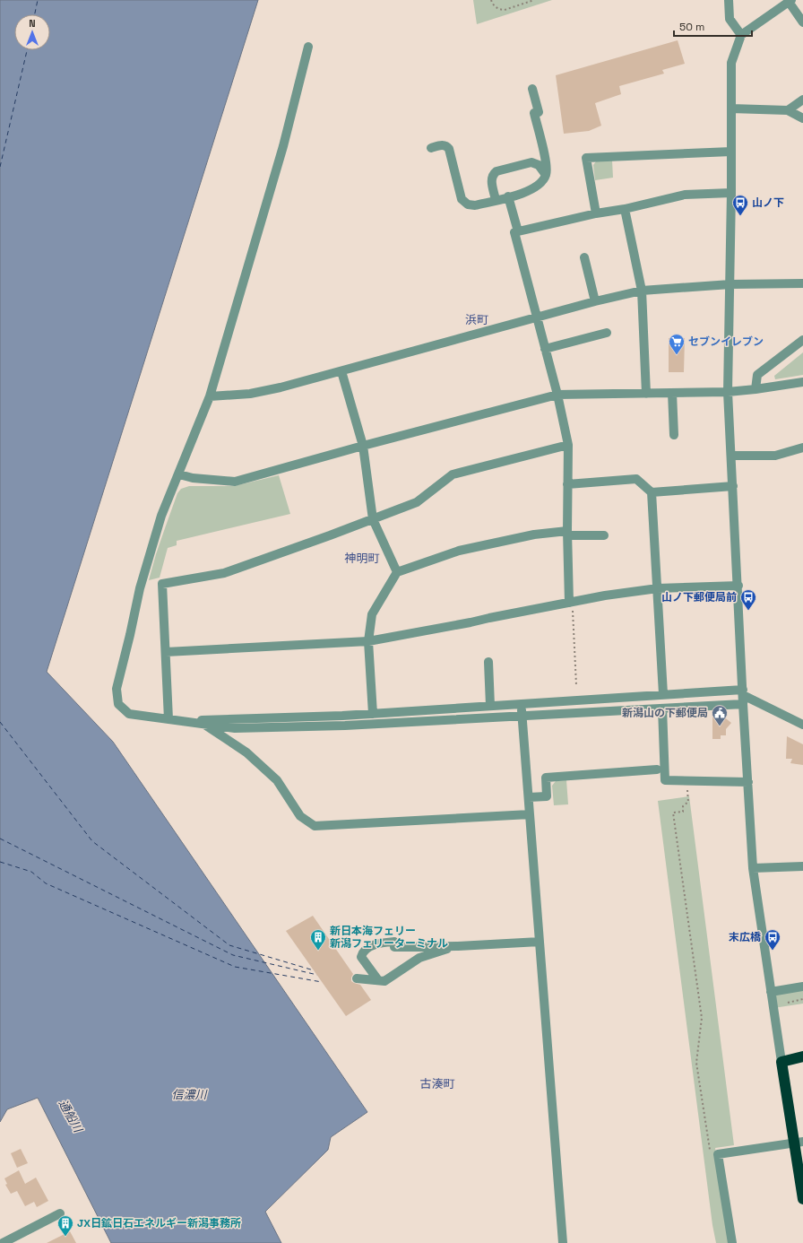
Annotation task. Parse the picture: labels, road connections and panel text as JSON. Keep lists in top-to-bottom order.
{
  "districts": ["浜町", "神明町", "古湊町"],
  "water": ["信濃川", "通船川"],
  "places": {
    "bus stop": ["山ノ下", "山ノ下郵便局前", "末広橋"],
    "supermarket": ["セブンイレブン"],
    "public building": ["新潟山の下郵便局"],
    "building": ["新日本海フェリー 新潟フェリーターミナル", "JX日鉱日石エネルギー新潟事務所"]
  },
  "scale_bar": "50 m",
  "north": "top"
}
